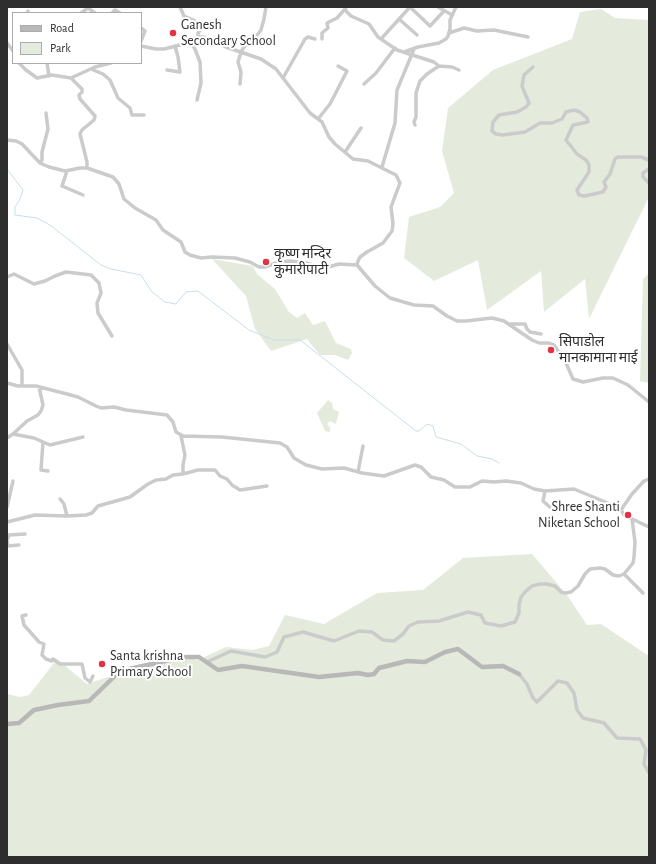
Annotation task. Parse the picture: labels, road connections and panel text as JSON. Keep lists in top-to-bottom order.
{
  "places": [
    "Ganesh Secondary School",
    "कृष्ण मन्दिर कुमारीपाटी",
    "सिपाडोल मानकामाना माई",
    "Shree Shanti Niketan School",
    "Santa krishna Primary School"
  ],
  "legend": ["Road", "Park"]
}
